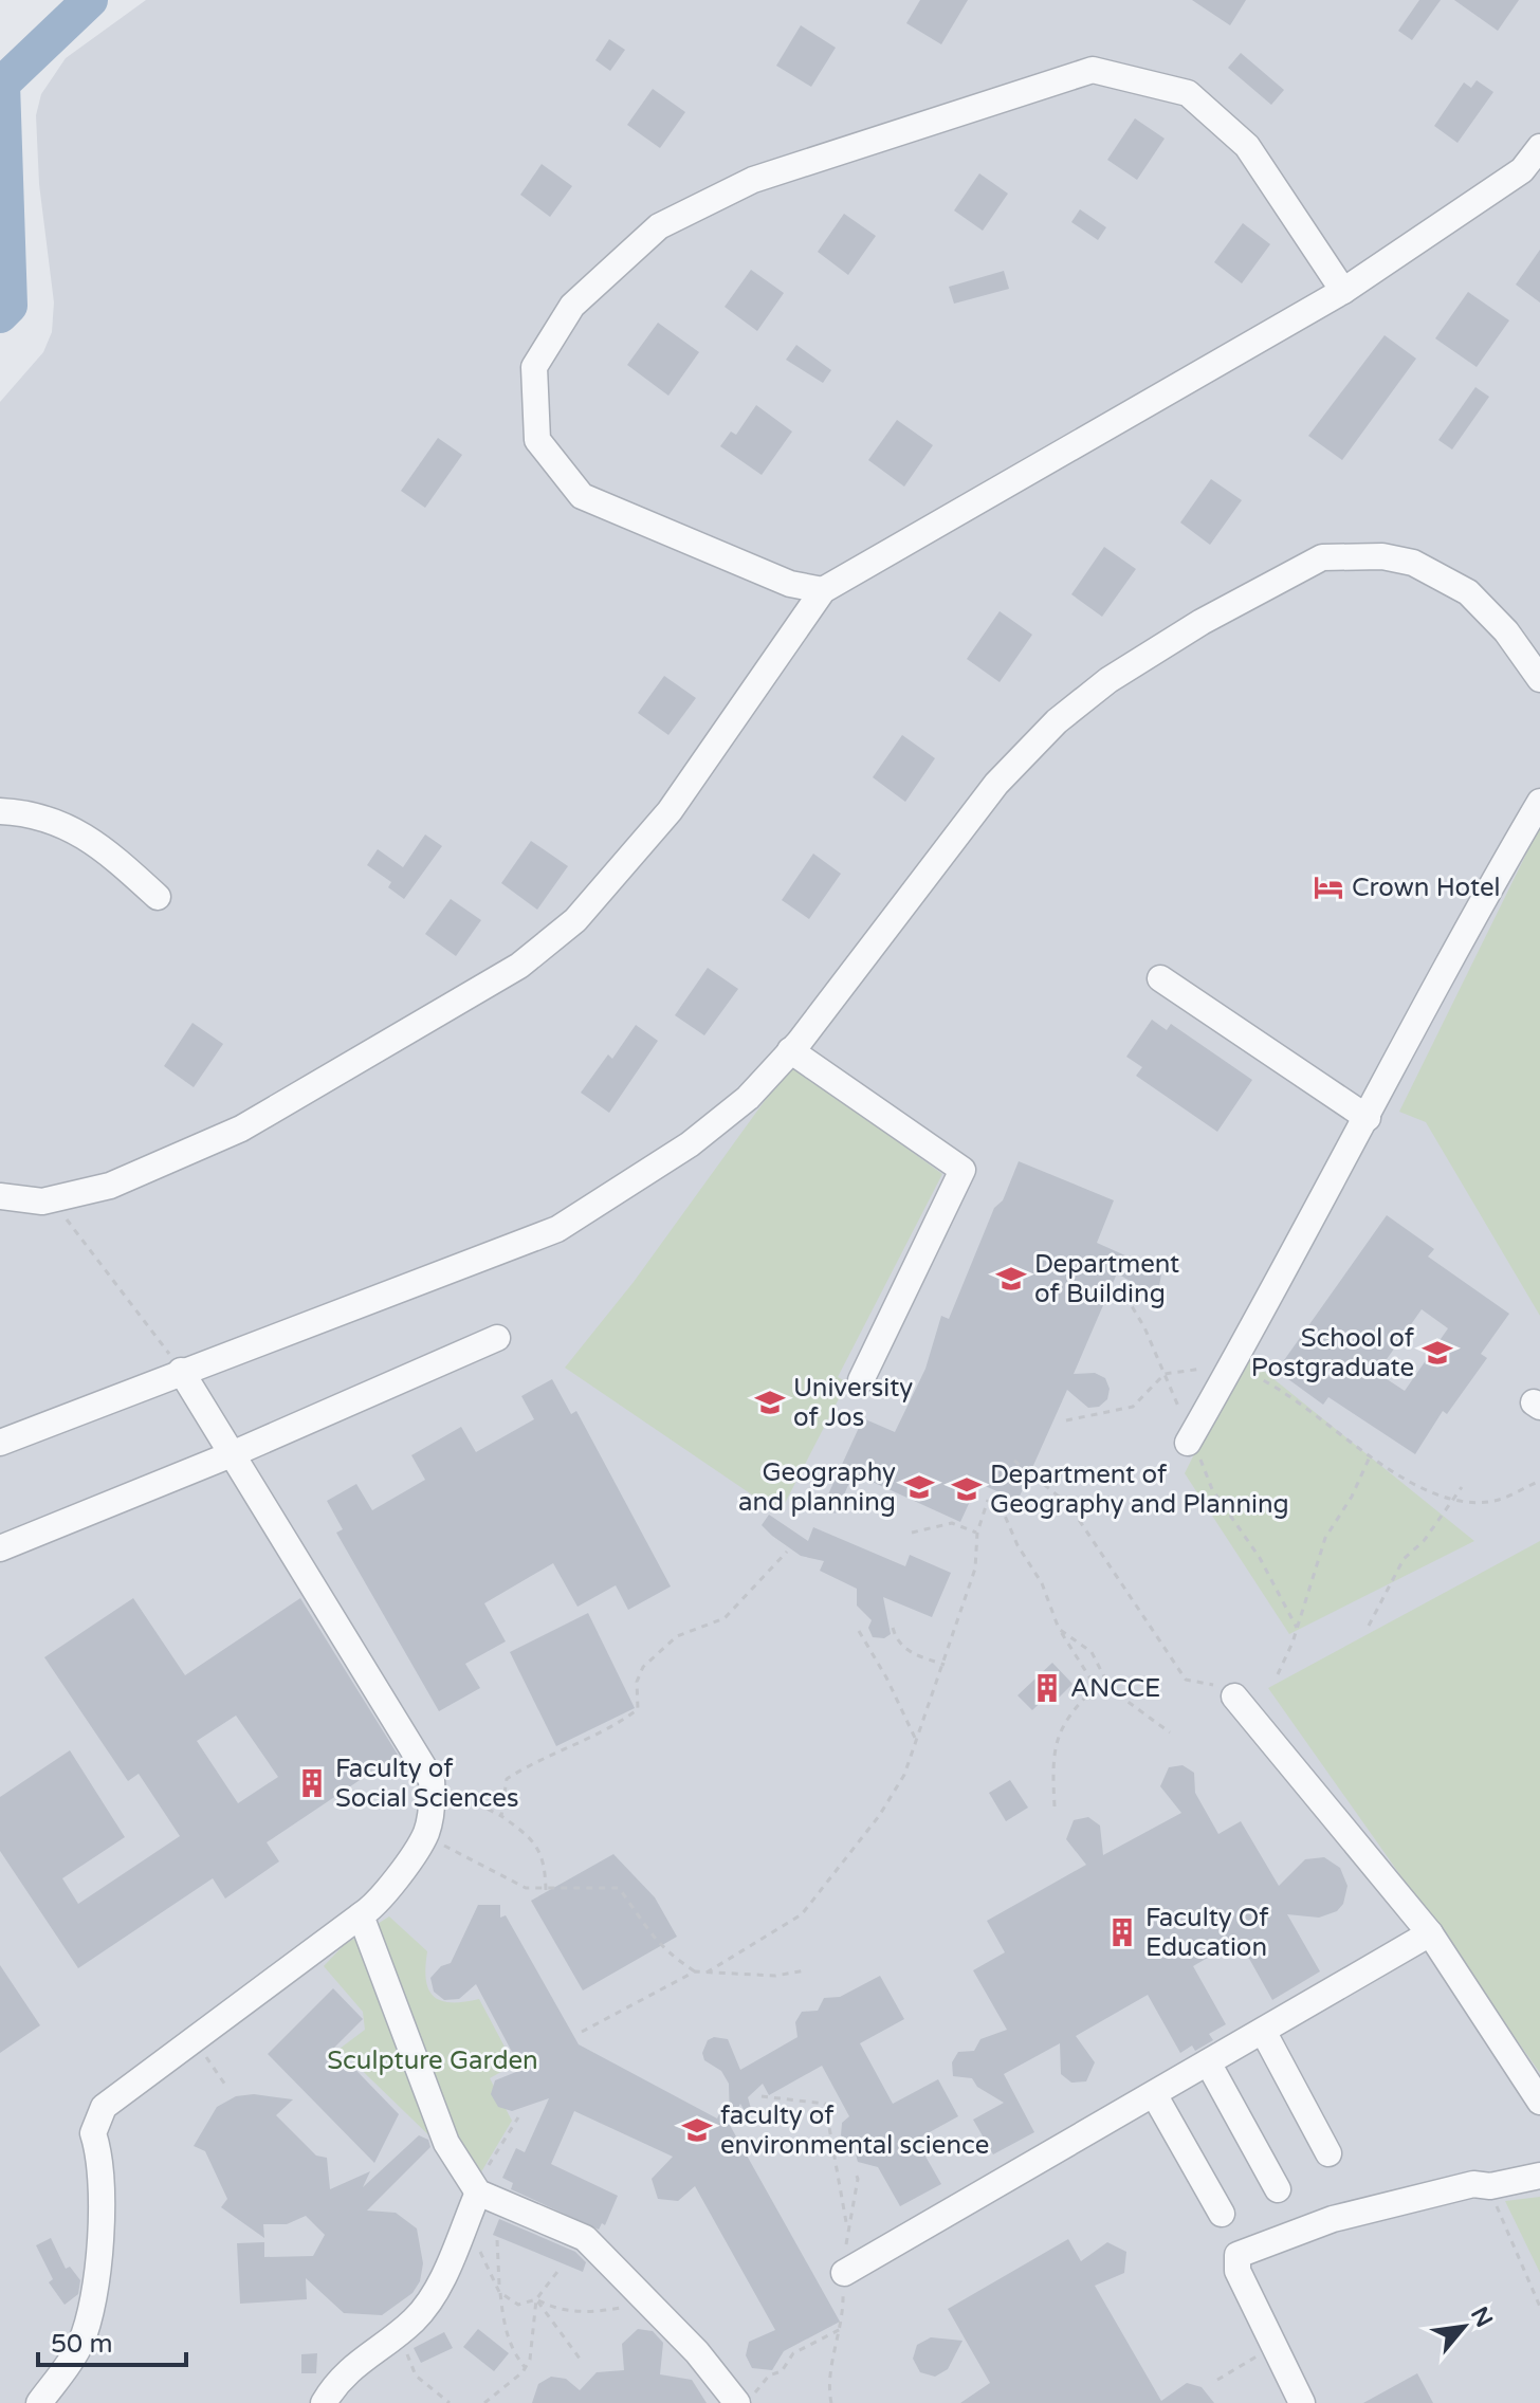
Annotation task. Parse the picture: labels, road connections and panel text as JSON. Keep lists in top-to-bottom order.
{
  "parks": ["Sculpture Garden"],
  "places": {
    "hotel": ["Crown Hotel"],
    "school or university": [
      "Department of Building",
      "School of Postgraduate",
      "University of Jos",
      "Geography and planning",
      "Department of Geography and Planning",
      "faculty of environmental science"
    ],
    "building": ["ANCCE", "Faculty of Social Sciences", "Faculty Of Education"]
  },
  "scale_bar": "50 m",
  "north": "top right"
}
